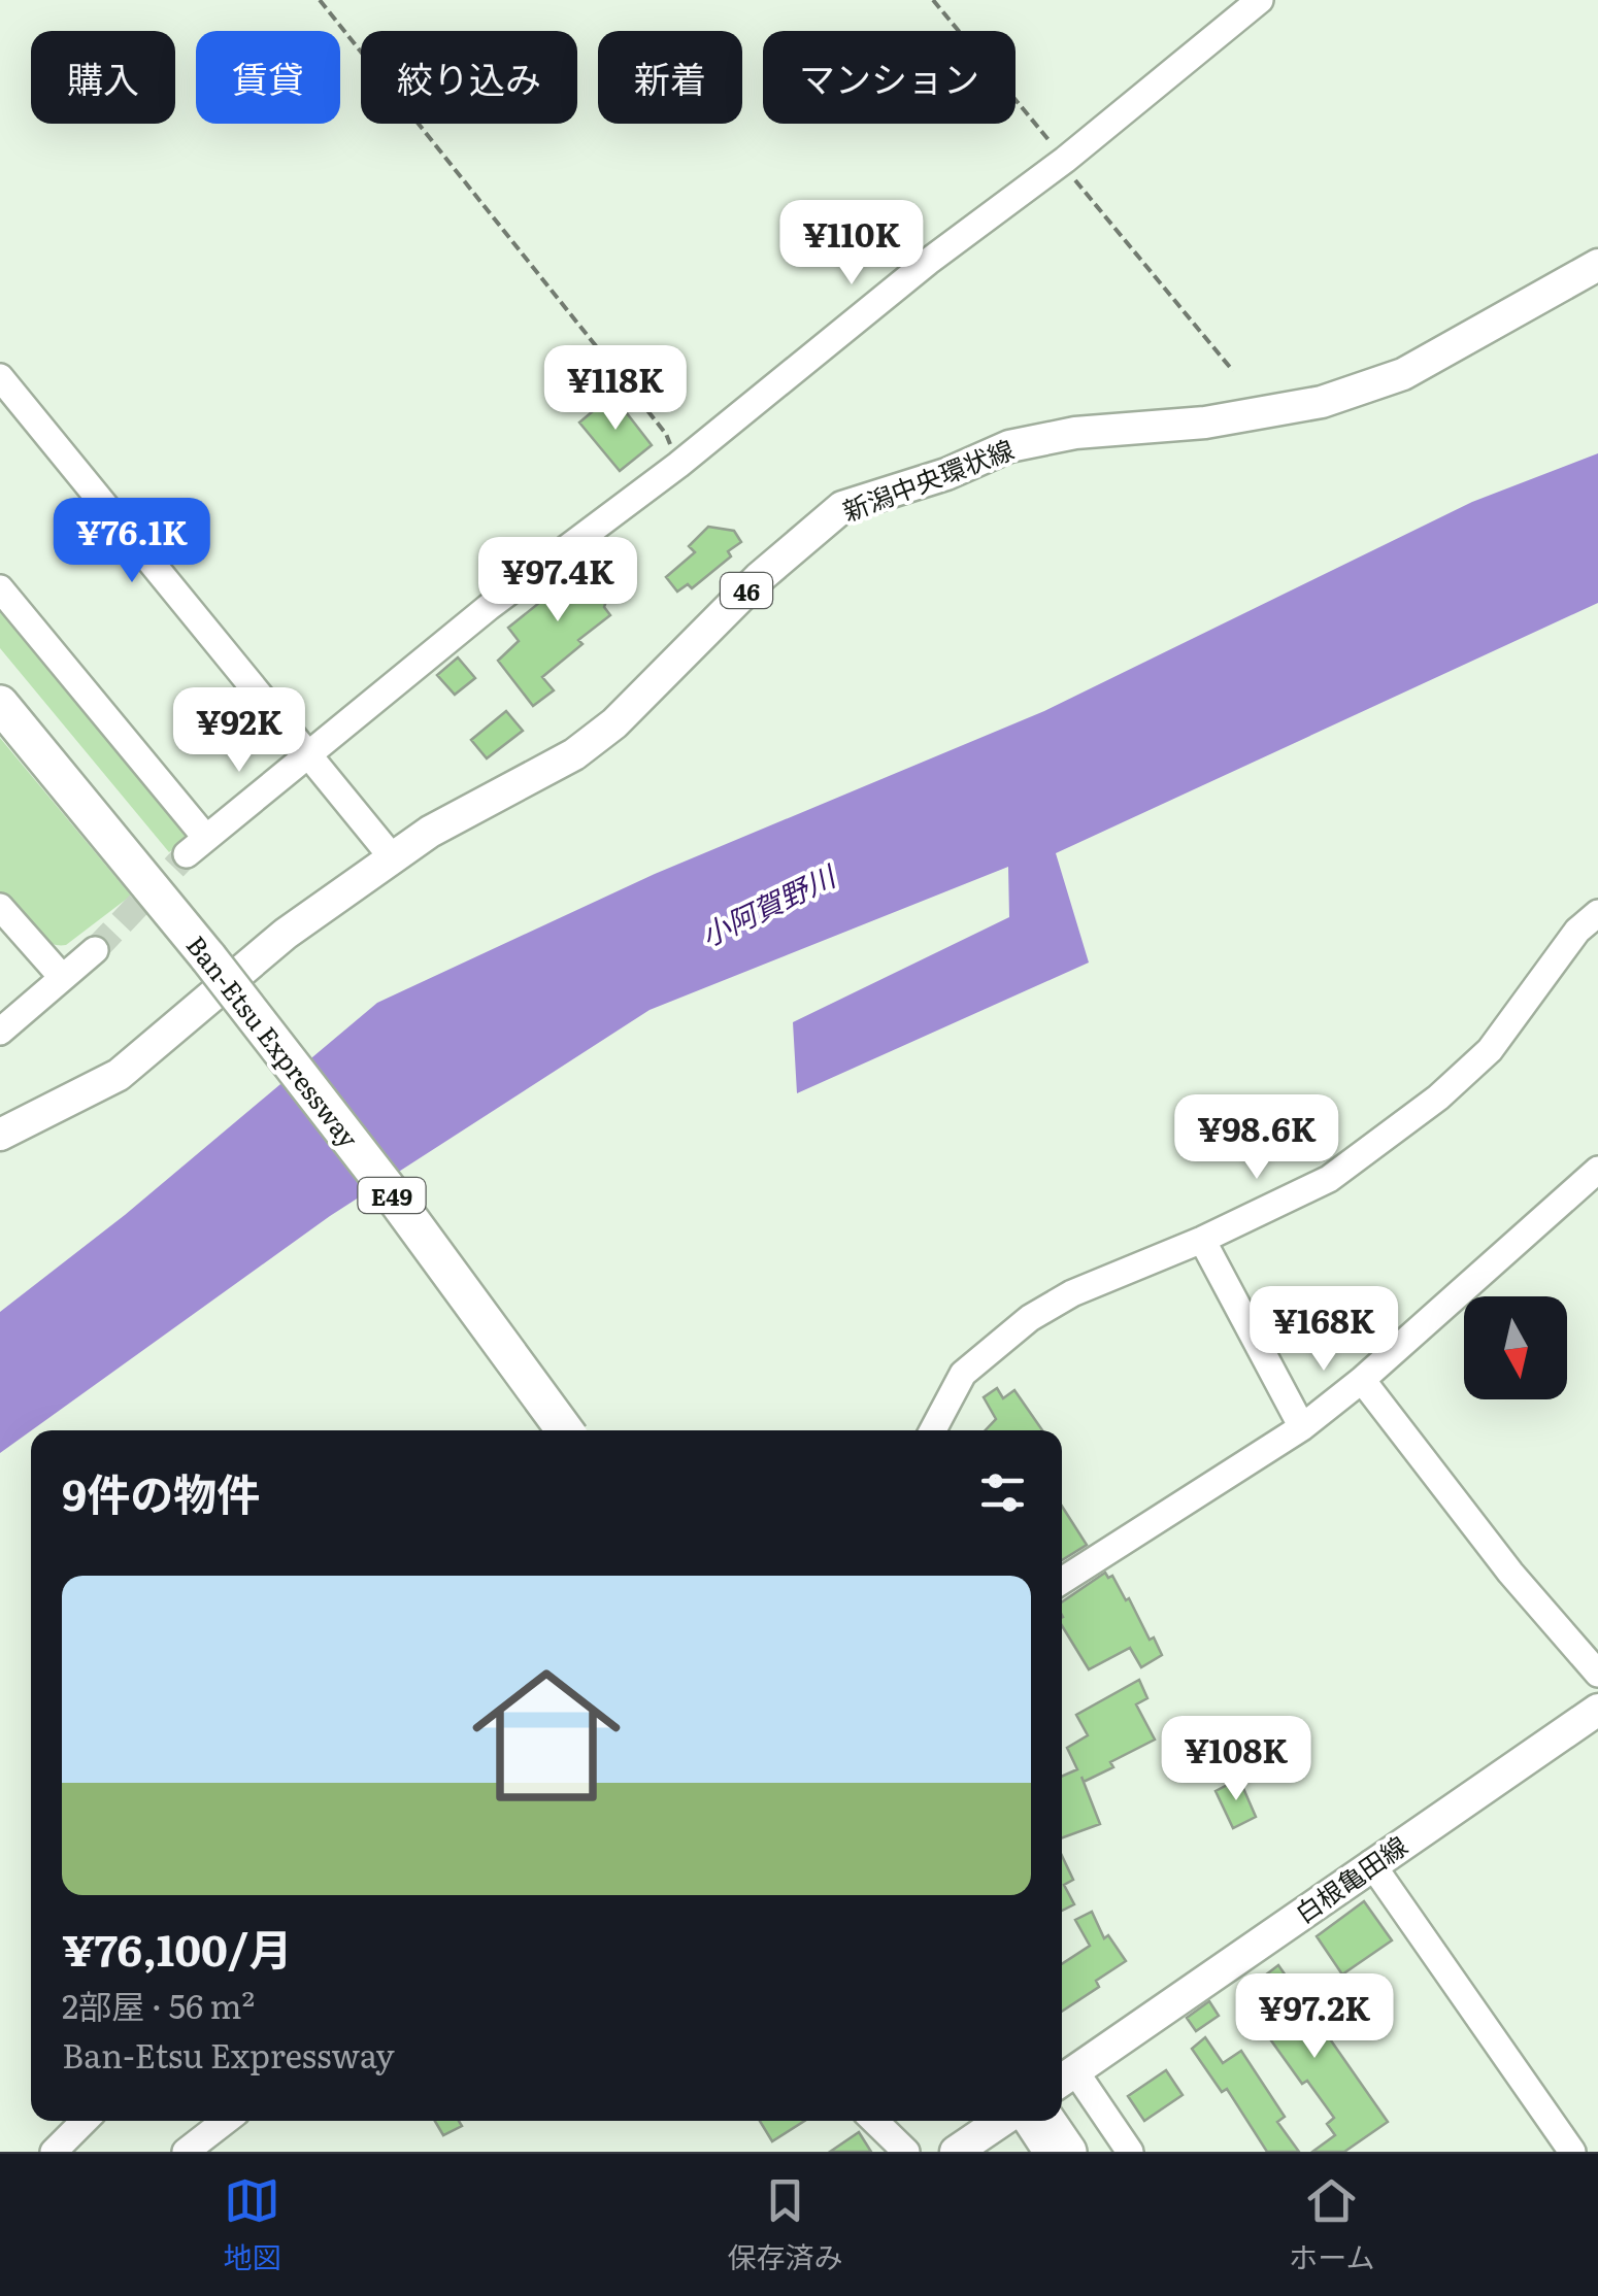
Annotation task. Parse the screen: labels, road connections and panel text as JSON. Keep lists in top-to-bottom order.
{
  "streets": {
    "highway": ["Ban-Etsu Expressway", "E49"],
    "main road": ["新潟中央環状線", "46", "白根亀田線"]
  },
  "water": ["小阿賀野川"],
  "north": "bottom",
  "page": {
    "chip": [
      "購入",
      "賃貸",
      "絞り込み",
      "新着",
      "マンション"
    ],
    "price": [
      "¥110K",
      "¥118K",
      "¥76.1K",
      "¥97.4K",
      "¥92K",
      "¥98.6K",
      "¥168K",
      "¥108K",
      "¥97.2K"
    ],
    "heading": "9件の物件",
    "list": [
      {
        "name": "¥76,100/月",
        "note": "2部屋 · 56 m² · Ban-Etsu Expressway"
      }
    ],
    "tabs": ["地図", "保存済み", "ホーム"]
  }
}
